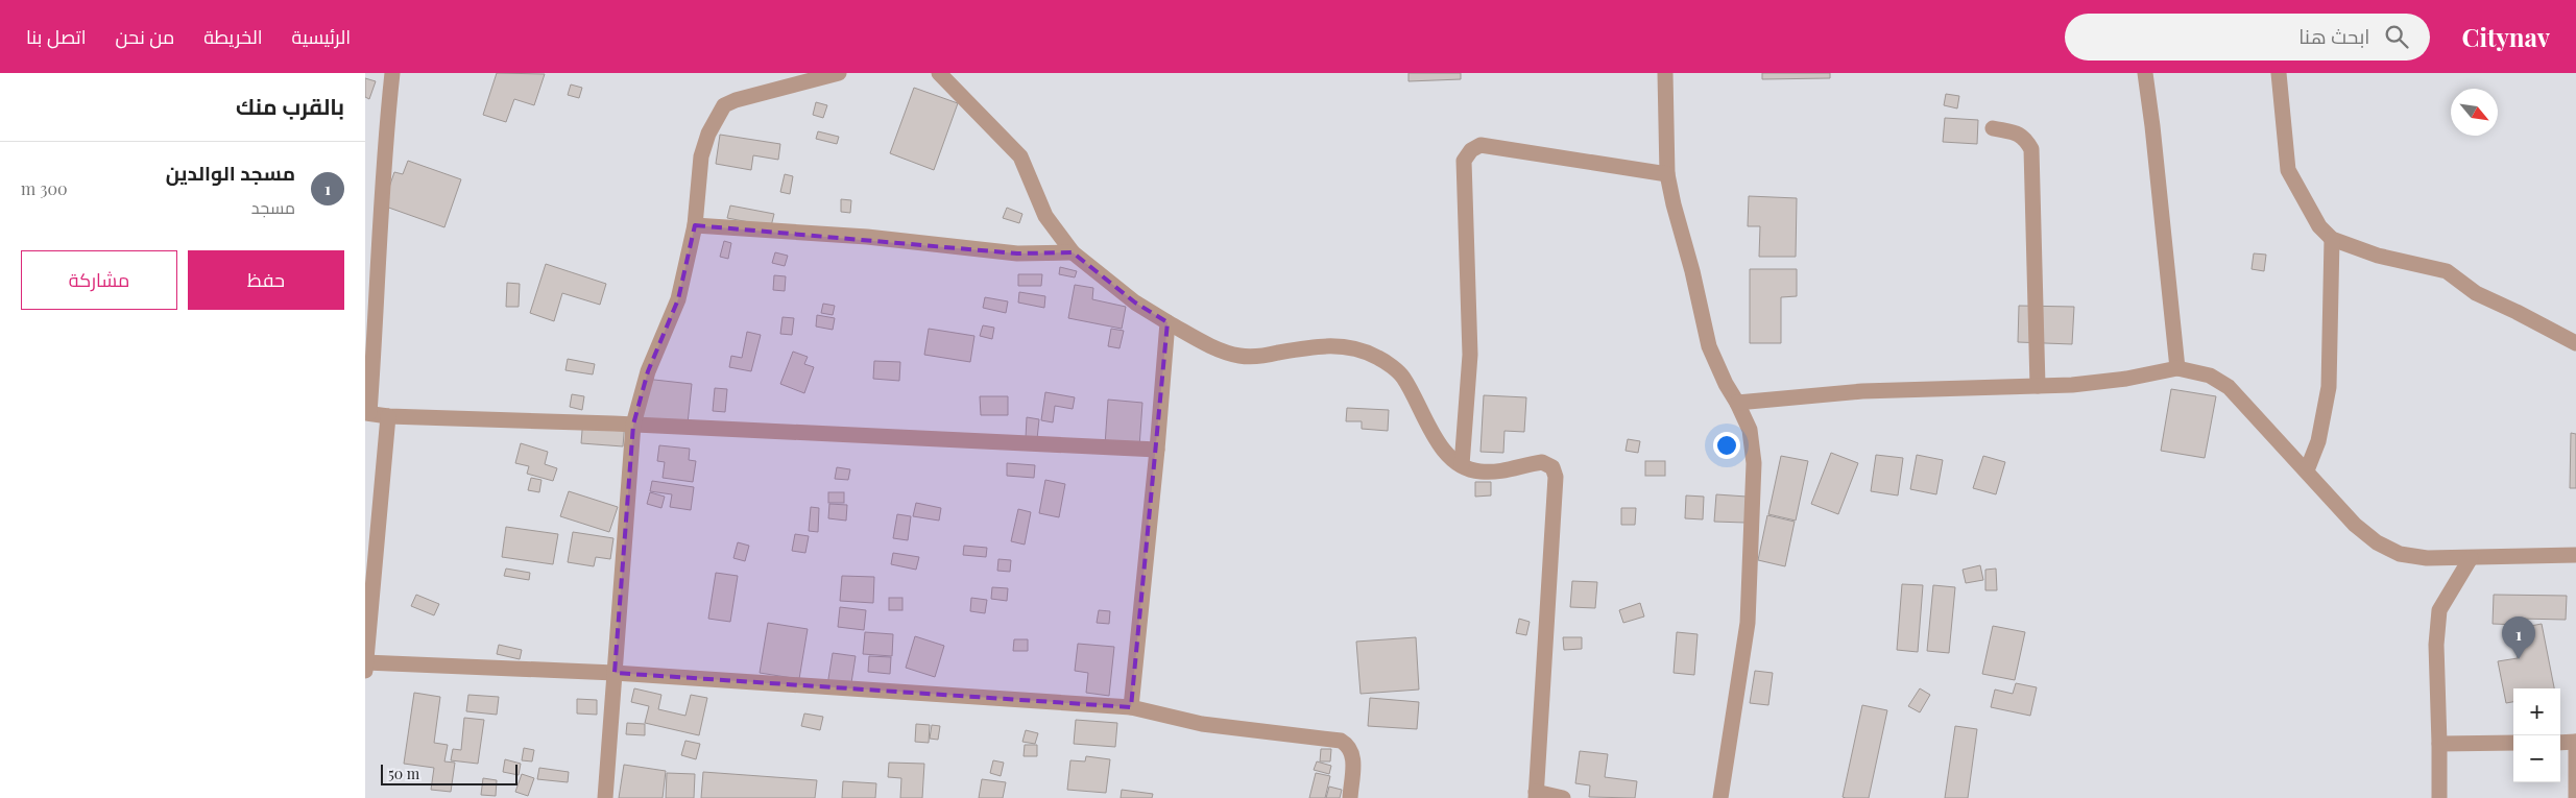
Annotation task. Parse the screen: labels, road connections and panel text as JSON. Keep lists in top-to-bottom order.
{
  "scale_bar": "50 m",
  "north": "bottom right",
  "page": {
    "header": "Citynav",
    "search": "ابحث هنا",
    "nav": [
      "الرئيسية",
      "الخريطة",
      "من نحن",
      "اتصل بنا"
    ],
    "heading": "بالقرب منك",
    "list": [
      {
        "mark": "1",
        "name": "مسجد الوالدين",
        "note": "مسجد",
        "value": "300 m"
      }
    ],
    "buttons": ["حفظ", "مشاركة"],
    "pins": "1",
    "map_buttons": ["+", "−"],
    "scale": "50 m"
  }
}
